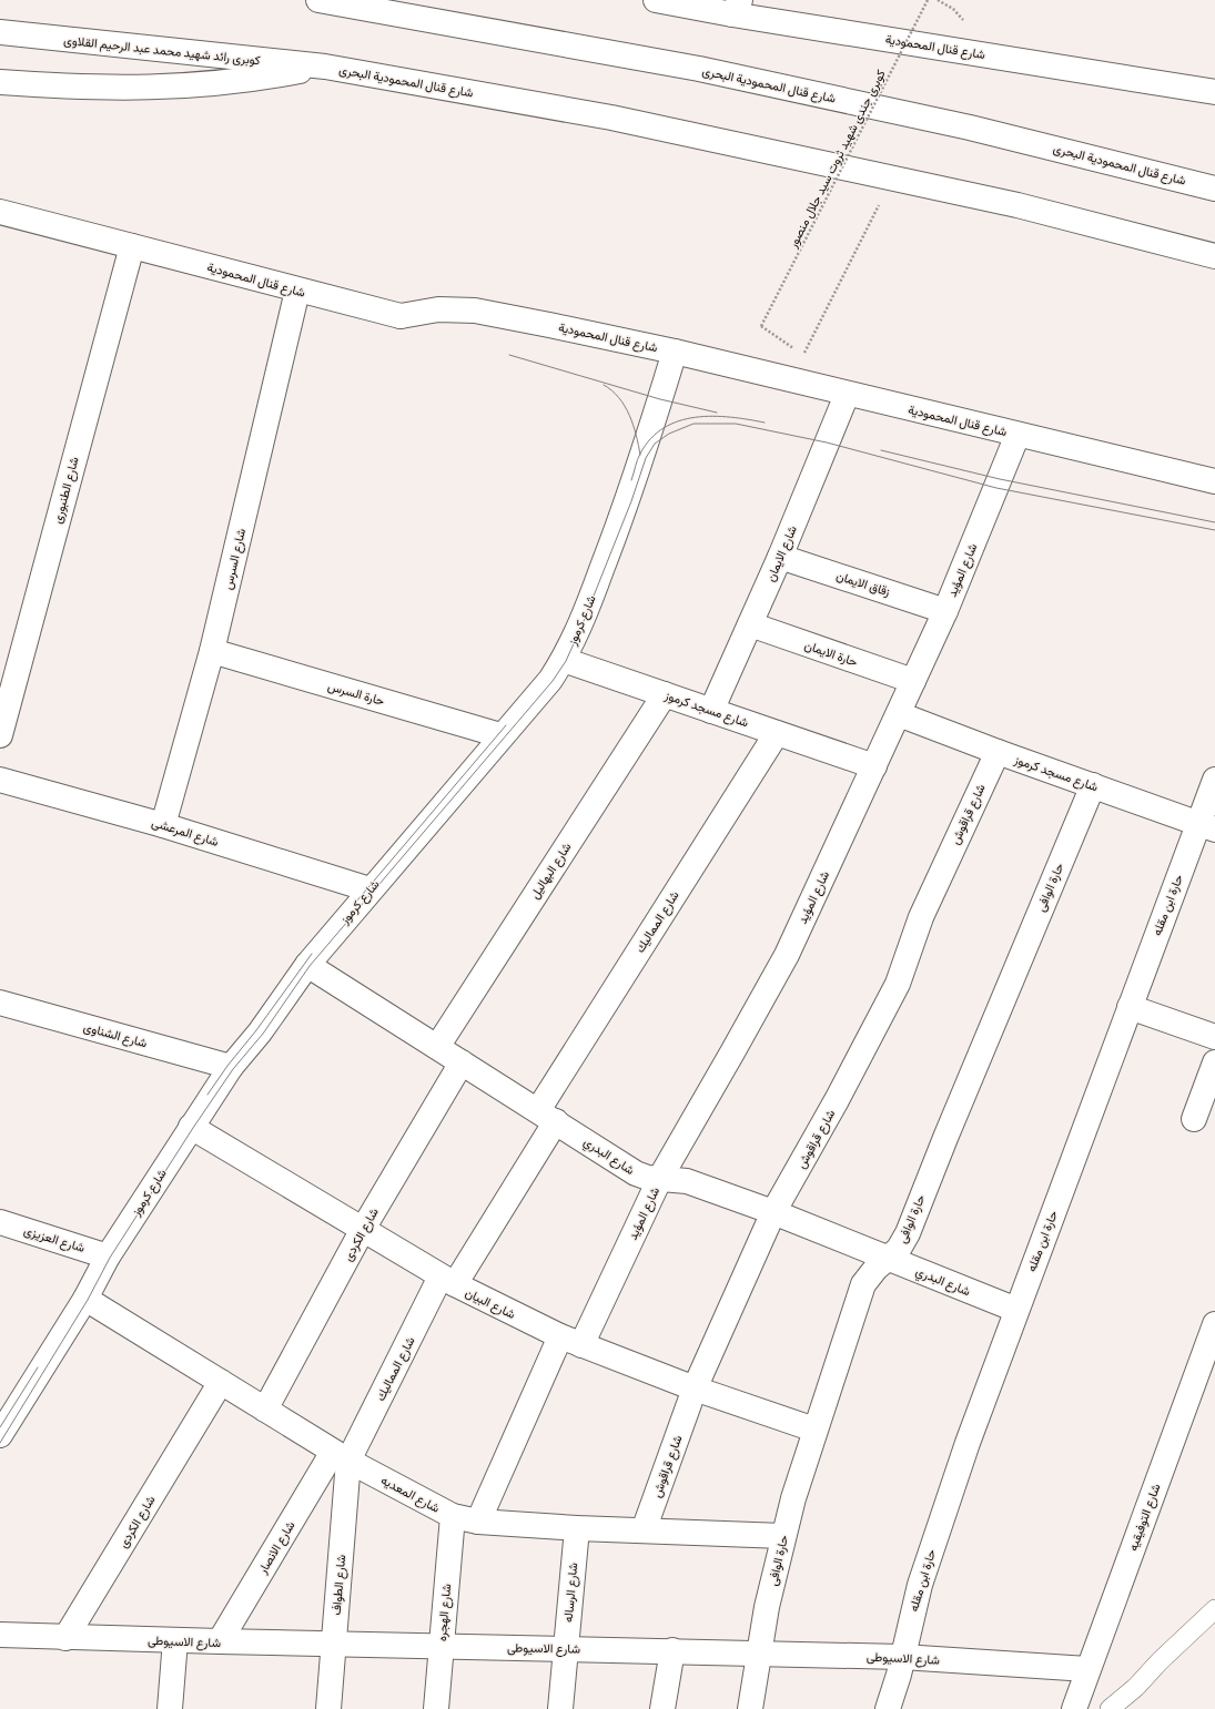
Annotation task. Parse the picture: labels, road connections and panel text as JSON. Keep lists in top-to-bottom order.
{
  "streets": {
    "street": [
      "شارع قنال المحمودية",
      "كوبرى رائد شهيد محمد عبد الرحيم القلاوى",
      "شارع قنال المحمودية البحرى",
      "شارع الطنبورى",
      "شارع الايمان",
      "شارع السرس",
      "شارع المؤيد",
      "زقاق الايمان",
      "شارع كرموز",
      "حارة الايمان",
      "حارة السرس",
      "شارع مسجد كرموز",
      "شارع قراقوش",
      "شارع المرعشى",
      "شارع البهاليل",
      "حارة الوافى",
      "حارة ابن مقله",
      "شارع المماليك",
      "شارع الشناوى",
      "شارع البدري",
      "شارع الكردى",
      "شارع العزيزى",
      "شارع البيان",
      "شارع المعديه",
      "شارع التوفيقيه",
      "شارع الانصار",
      "شارع الطواف",
      "شارع الرساله",
      "شارع الهجره",
      "شارع الاسيوطى"
    ],
    "path": ["كوبرى جندى شهيد ثروت سيد جلال منصور"]
  },
  "crossings": [
    ["شارع قنال المحمودية", "شارع الطنبورى"],
    ["شارع قنال المحمودية", "شارع الايمان"],
    ["شارع قنال المحمودية", "شارع السرس"],
    ["شارع قنال المحمودية", "شارع المؤيد"],
    ["شارع قنال المحمودية", "شارع كرموز"],
    ["كوبرى رائد شهيد محمد عبد الرحيم القلاوى", "شارع قنال المحمودية البحرى"],
    ["شارع قنال المحمودية البحرى", "كوبرى جندى شهيد ثروت سيد جلال منصور"],
    ["شارع الايمان", "زقاق الايمان"],
    ["شارع الايمان", "حارة الايمان"],
    ["شارع الايمان", "شارع مسجد كرموز"],
    ["شارع السرس", "حارة السرس"],
    ["شارع السرس", "شارع المرعشى"],
    ["شارع المؤيد", "زقاق الايمان"],
    ["شارع المؤيد", "حارة الايمان"],
    ["شارع المؤيد", "شارع مسجد كرموز"],
    ["شارع المؤيد", "شارع البدري"],
    ["شارع المؤيد", "شارع البيان"],
    ["شارع كرموز", "حارة السرس"],
    ["شارع كرموز", "شارع مسجد كرموز"],
    ["شارع كرموز", "شارع المرعشى"],
    ["شارع كرموز", "شارع الشناوى"],
    ["شارع كرموز", "شارع البدري"],
    ["شارع كرموز", "شارع العزيزى"],
    ["شارع كرموز", "شارع البيان"],
    ["شارع كرموز", "شارع المعديه"],
    ["شارع مسجد كرموز", "شارع قراقوش"],
    ["شارع مسجد كرموز", "شارع البهاليل"],
    ["شارع مسجد كرموز", "حارة الوافى"],
    ["شارع مسجد كرموز", "حارة ابن مقله"],
    ["شارع مسجد كرموز", "شارع المماليك"],
    ["شارع قراقوش", "شارع البدري"],
    ["شارع قراقوش", "شارع البيان"],
    ["شارع قراقوش", "شارع المعديه"],
    ["شارع البهاليل", "شارع البدري"],
    ["حارة الوافى", "شارع البدري"],
    ["حارة الوافى", "شارع البيان"],
    ["حارة الوافى", "شارع المعديه"],
    ["حارة الوافى", "شارع الاسيوطى"],
    ["حارة ابن مقله", "شارع البدري"],
    ["حارة ابن مقله", "شارع الاسيوطى"],
    ["شارع المماليك", "شارع البدري"],
    ["شارع المماليك", "شارع البيان"],
    ["شارع المماليك", "شارع المعديه"],
    ["شارع المماليك", "شارع الانصار"],
    ["شارع المماليك", "شارع الطواف"],
    ["شارع البدري", "شارع الكردى"],
    ["شارع الكردى", "شارع البيان"],
    ["شارع الكردى", "شارع المعديه"],
    ["شارع الكردى", "شارع الاسيوطى"],
    ["شارع المعديه", "شارع الانصار"],
    ["شارع المعديه", "شارع الطواف"],
    ["شارع المعديه", "شارع الرساله"],
    ["شارع المعديه", "شارع الهجره"],
    ["شارع التوفيقيه", "شارع الاسيوطى"],
    ["شارع الانصار", "شارع الطواف"],
    ["شارع الانصار", "شارع الاسيوطى"],
    ["شارع الطواف", "شارع الاسيوطى"],
    ["شارع الرساله", "شارع الاسيوطى"],
    ["شارع الهجره", "شارع الاسيوطى"]
  ]
}
